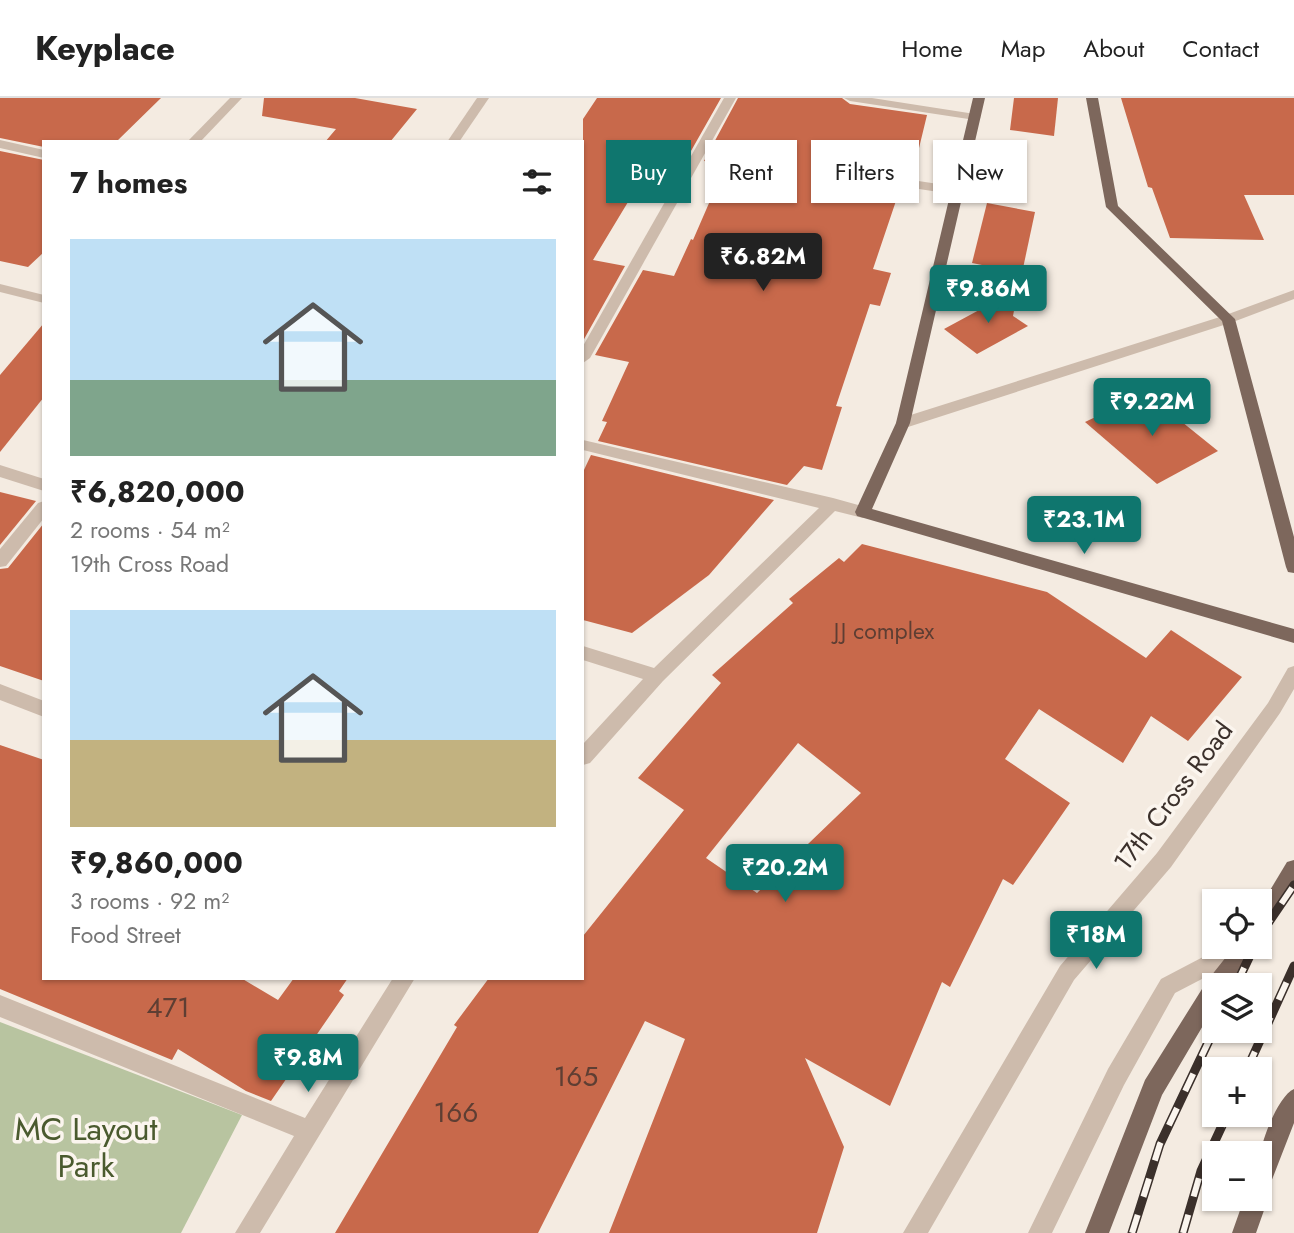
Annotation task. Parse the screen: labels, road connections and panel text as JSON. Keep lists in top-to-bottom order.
{
  "streets": {
    "street": ["17th Cross Road"]
  },
  "parks": ["MC Layout Park"],
  "house_numbers": [
    "JJ complex",
    "471",
    "165",
    "166"
  ],
  "page": {
    "header": "Keyplace",
    "nav": [
      "Home",
      "Map",
      "About",
      "Contact"
    ],
    "chip": [
      "Buy",
      "Rent",
      "Filters",
      "New"
    ],
    "heading": "7 homes",
    "list": [
      {
        "name": "₹6,820,000",
        "note": "2 rooms · 54 m² · 19th Cross Road"
      },
      {
        "name": "₹9,860,000",
        "note": "3 rooms · 92 m² · Food Street"
      }
    ],
    "price": [
      "₹6.82M",
      "₹9.86M",
      "₹9.22M",
      "₹23.1M",
      "₹20.2M",
      "₹18M",
      "₹9.8M"
    ],
    "map_buttons": ["+", "−"]
  }
}
